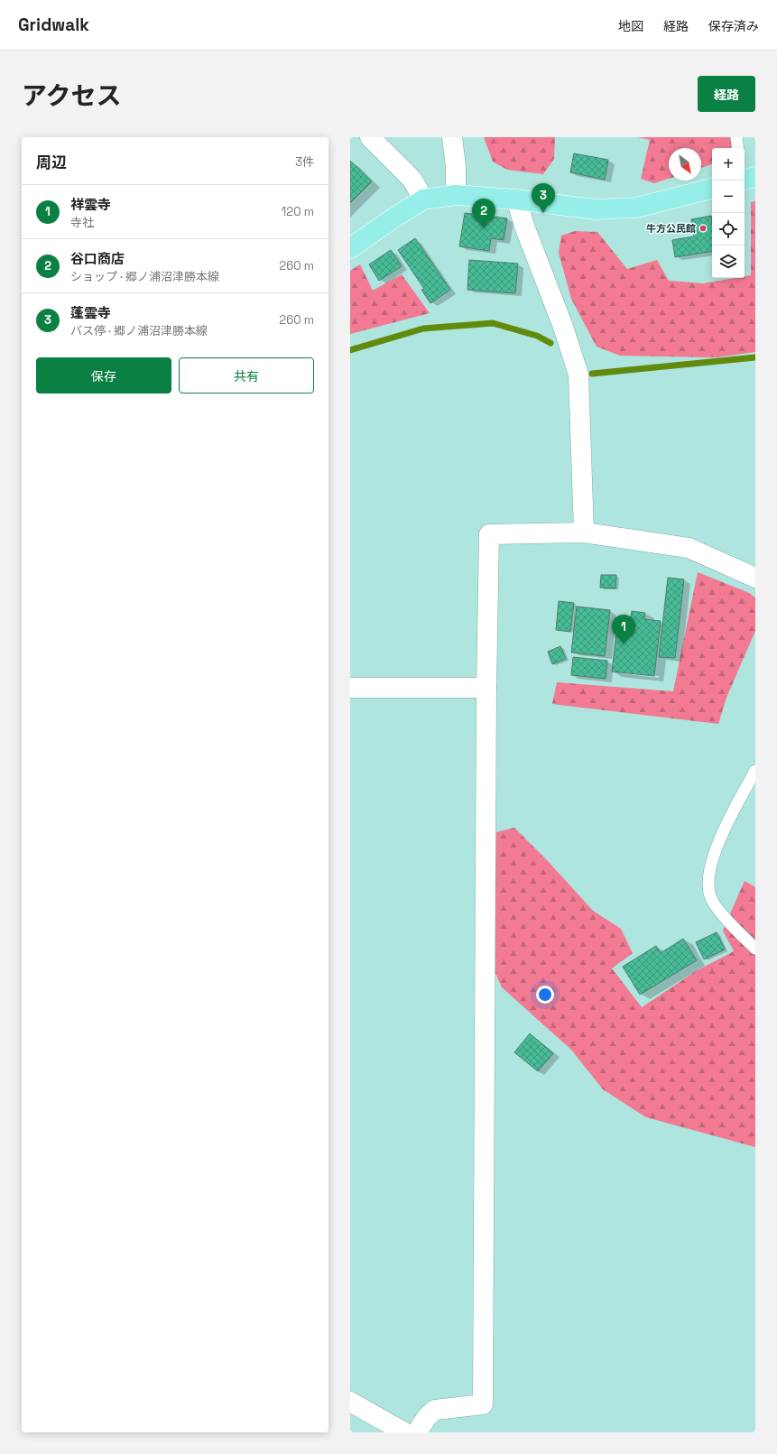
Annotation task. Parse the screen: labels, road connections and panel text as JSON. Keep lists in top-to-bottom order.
{
  "places": ["牛方公民館"],
  "north": "bottom right",
  "page": {
    "header": "Gridwalk",
    "nav": ["地図", "経路", "保存済み"],
    "title": "アクセス",
    "buttons": [
      "経路",
      ["保存", "共有"]
    ],
    "heading": ["周辺", "3件"],
    "map_buttons": ["+", "−"],
    "pins": ["3", "2", "1"],
    "list": [
      {
        "mark": "1",
        "name": "祥雲寺",
        "note": "寺社",
        "value": "120 m"
      },
      {
        "mark": "2",
        "name": "谷口商店",
        "note": "ショップ · 郷ノ浦沼津勝本線",
        "value": "260 m"
      },
      {
        "mark": "3",
        "name": "蓬雲寺",
        "note": "バス停 · 郷ノ浦沼津勝本線",
        "value": "260 m"
      }
    ]
  }
}
